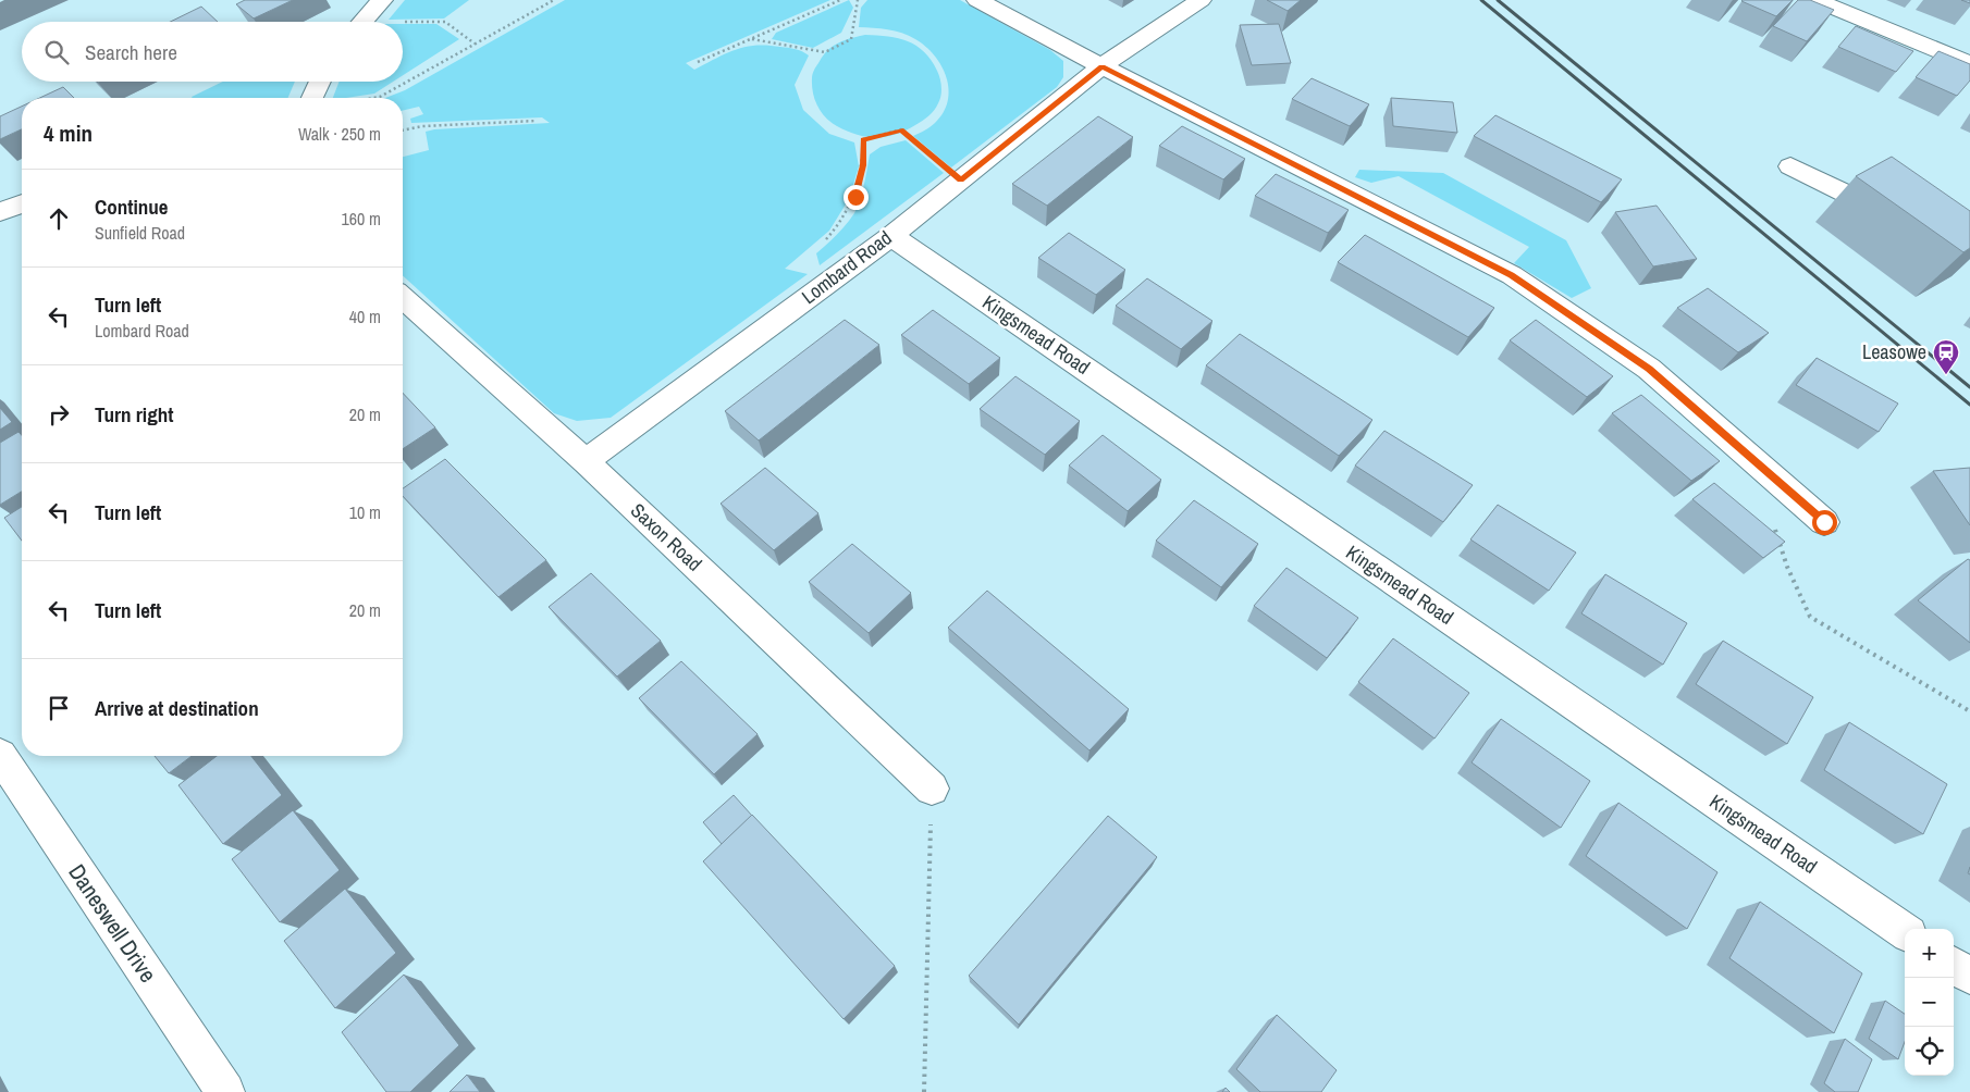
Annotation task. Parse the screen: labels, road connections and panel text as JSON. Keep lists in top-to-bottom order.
{
  "streets": {
    "street": [
      "Lombard Road",
      "Kingsmead Road",
      "Saxon Road",
      "Daneswell Drive"
    ]
  },
  "crossings": [
    ["Lombard Road", "Kingsmead Road"],
    ["Lombard Road", "Saxon Road"]
  ],
  "places": {
    "station": ["Leasowe"]
  },
  "page": {
    "search": "Search here",
    "heading": ["4 min", "Walk · 250 m"],
    "list": [
      ["Continue", "Sunfield Road", "160 m"],
      ["Turn left", "Lombard Road", "40 m"],
      ["Turn right", "20 m"],
      ["Turn left", "10 m"],
      ["Turn left", "20 m"],
      "Arrive at destination"
    ],
    "map_buttons": ["+", "−"]
  }
}
